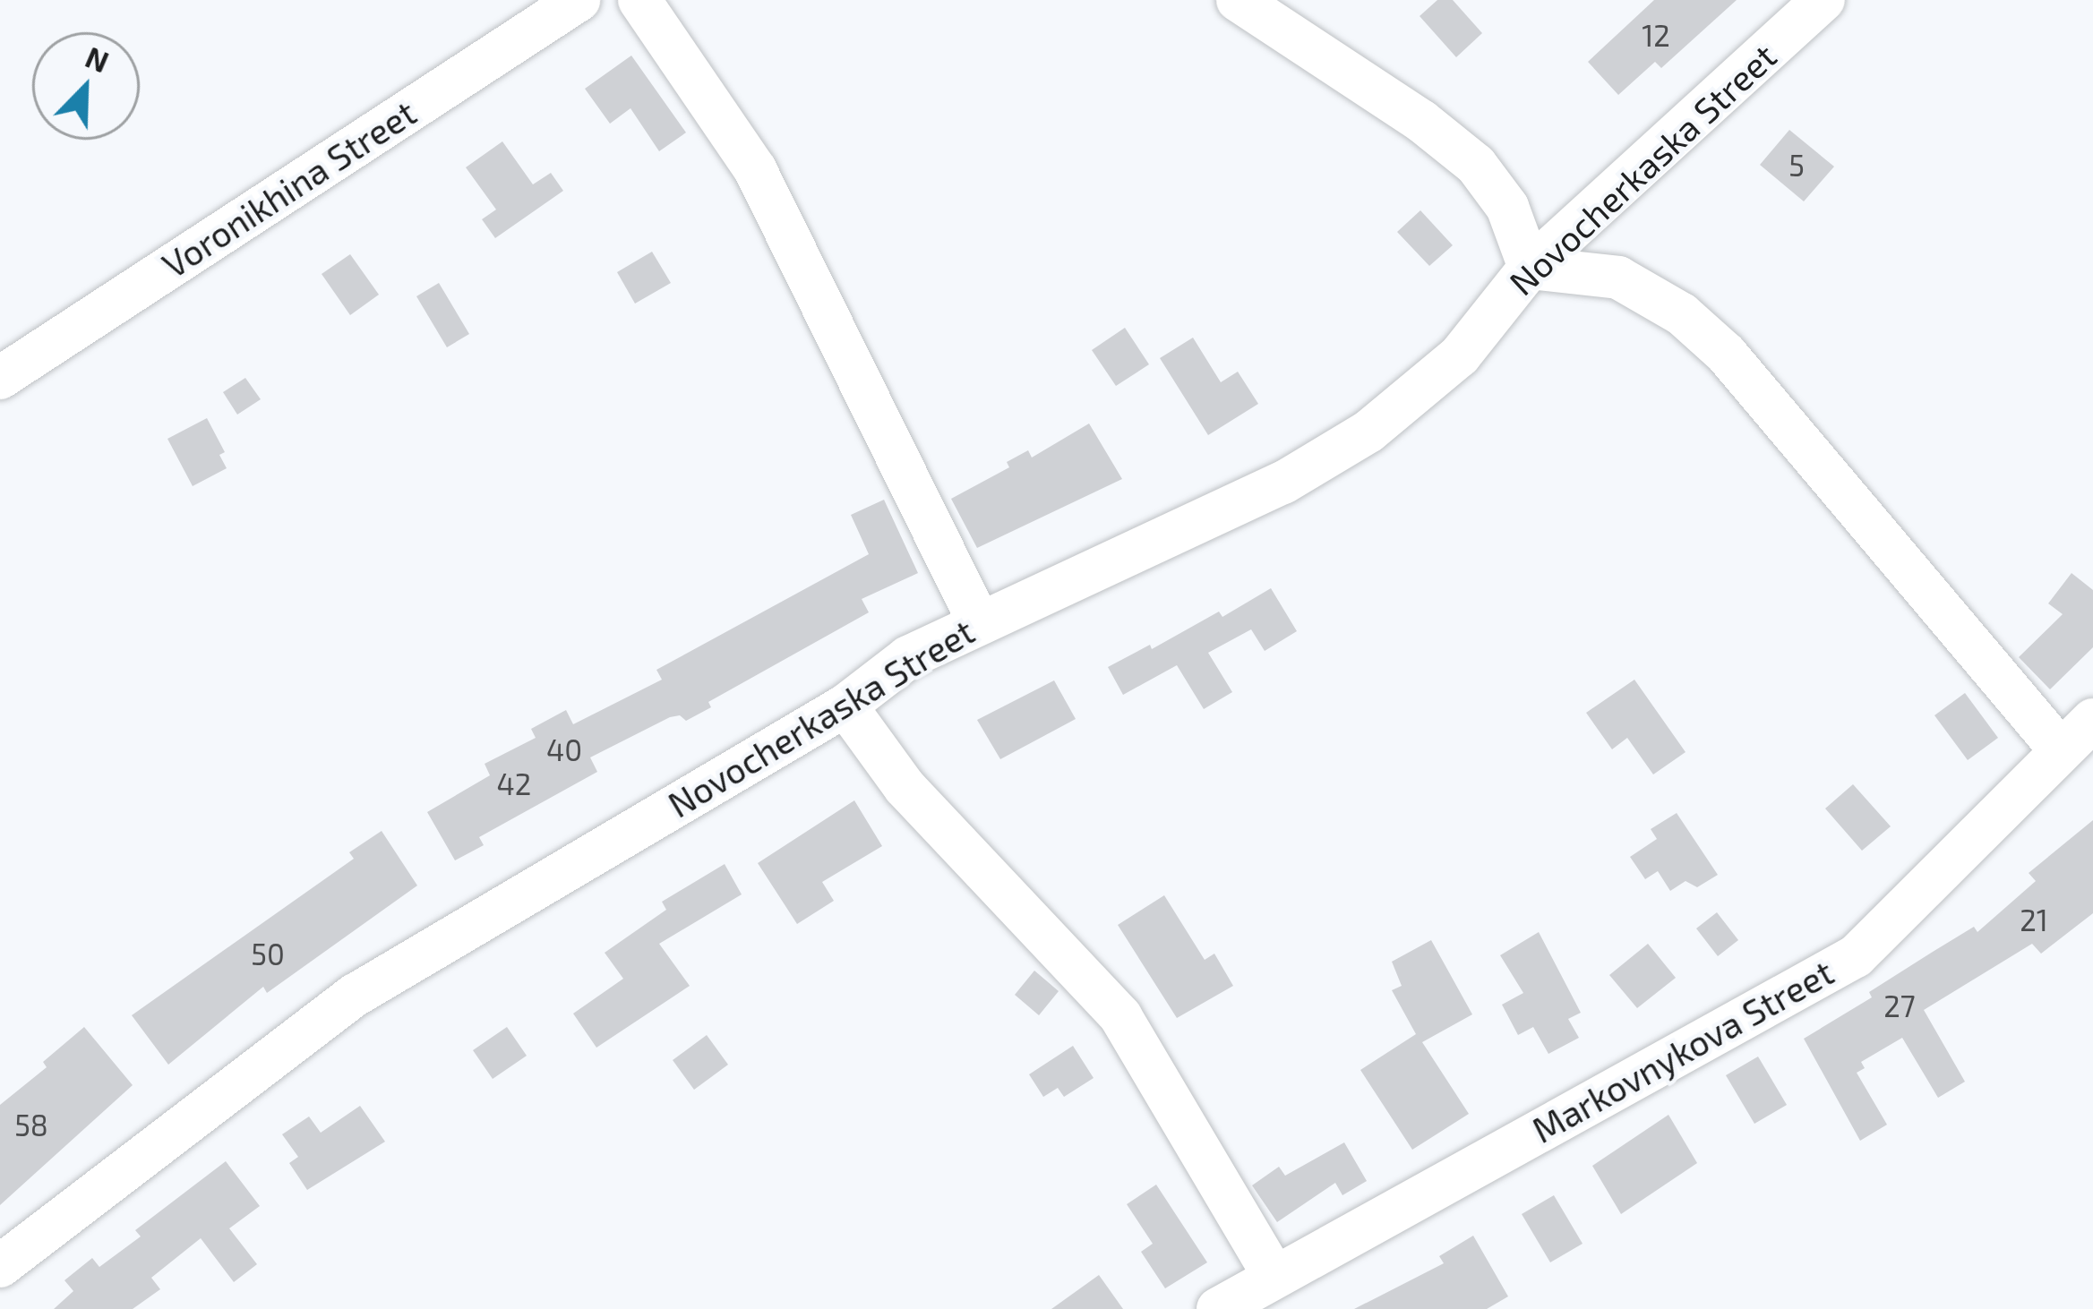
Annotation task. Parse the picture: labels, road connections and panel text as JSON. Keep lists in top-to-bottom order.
{
  "streets": {
    "street": ["Novocherkaska Street", "Voronikhina Street", "Markovnykova Street"]
  },
  "house_numbers": [
    "12",
    "5",
    "40",
    "42",
    "21",
    "50",
    "27",
    "58"
  ],
  "north": "top right"
}
